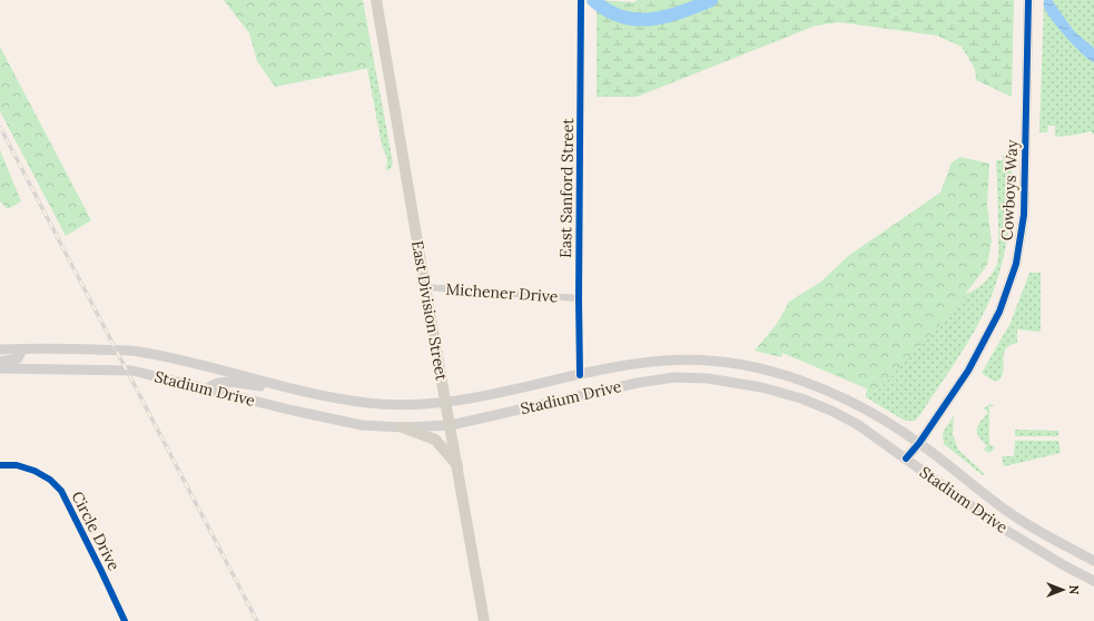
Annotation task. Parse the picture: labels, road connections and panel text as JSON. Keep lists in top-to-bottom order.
{
  "streets": {
    "main road": ["Cowboys Way", "East Division Street", "Stadium Drive"],
    "street": ["East Sanford Street", "Michener Drive", "Circle Drive"]
  },
  "crossings": [
    ["East Sanford Street", "Michener Drive"],
    ["East Sanford Street", "Stadium Drive"],
    ["Cowboys Way", "Stadium Drive"],
    ["Michener Drive", "East Division Street"],
    ["East Division Street", "Stadium Drive"]
  ],
  "north": "right"
}
